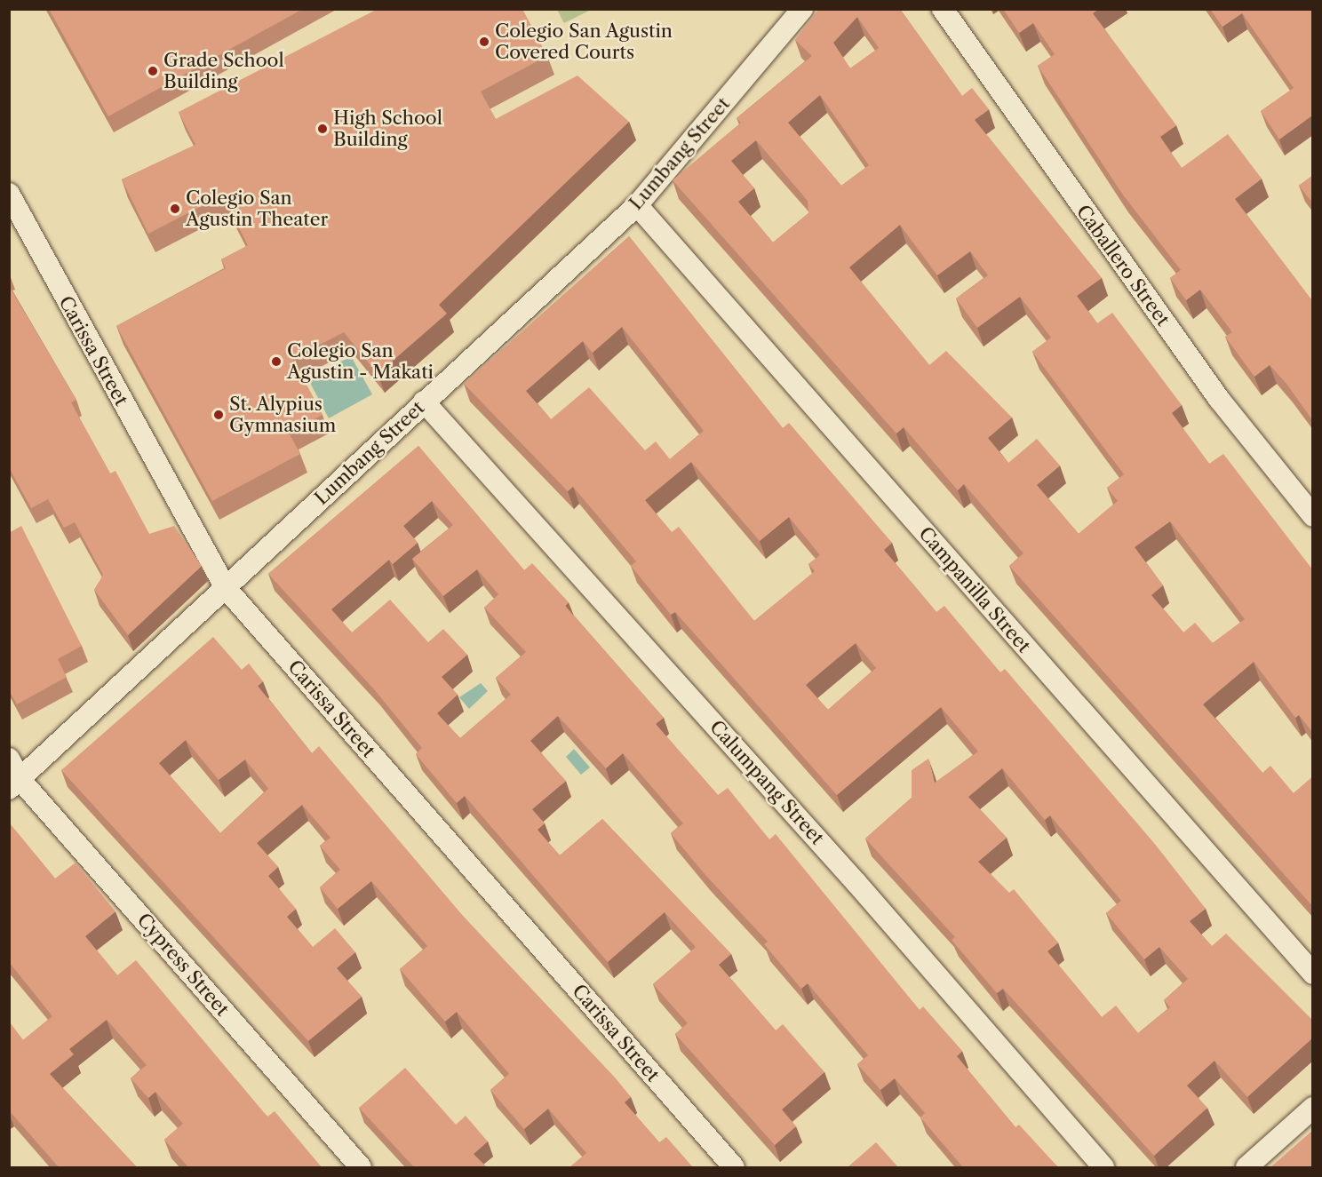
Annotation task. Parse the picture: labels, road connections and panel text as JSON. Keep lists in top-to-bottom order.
{
  "streets": {
    "street": [
      "Lumbang Street",
      "Caballero Street",
      "Carissa Street",
      "Campanilla Street",
      "Calumpang Street",
      "Cypress Street"
    ]
  },
  "crossings": [
    ["Lumbang Street", "Carissa Street"],
    ["Lumbang Street", "Campanilla Street"],
    ["Lumbang Street", "Calumpang Street"],
    ["Lumbang Street", "Cypress Street"]
  ],
  "places": [
    "Colegio San Agustin Covered Courts",
    "Grade School Building",
    "High School Building",
    "Colegio San Agustin Theater",
    "Colegio San Agustin - Makati",
    "St. Alypius Gymnasium"
  ]
}
